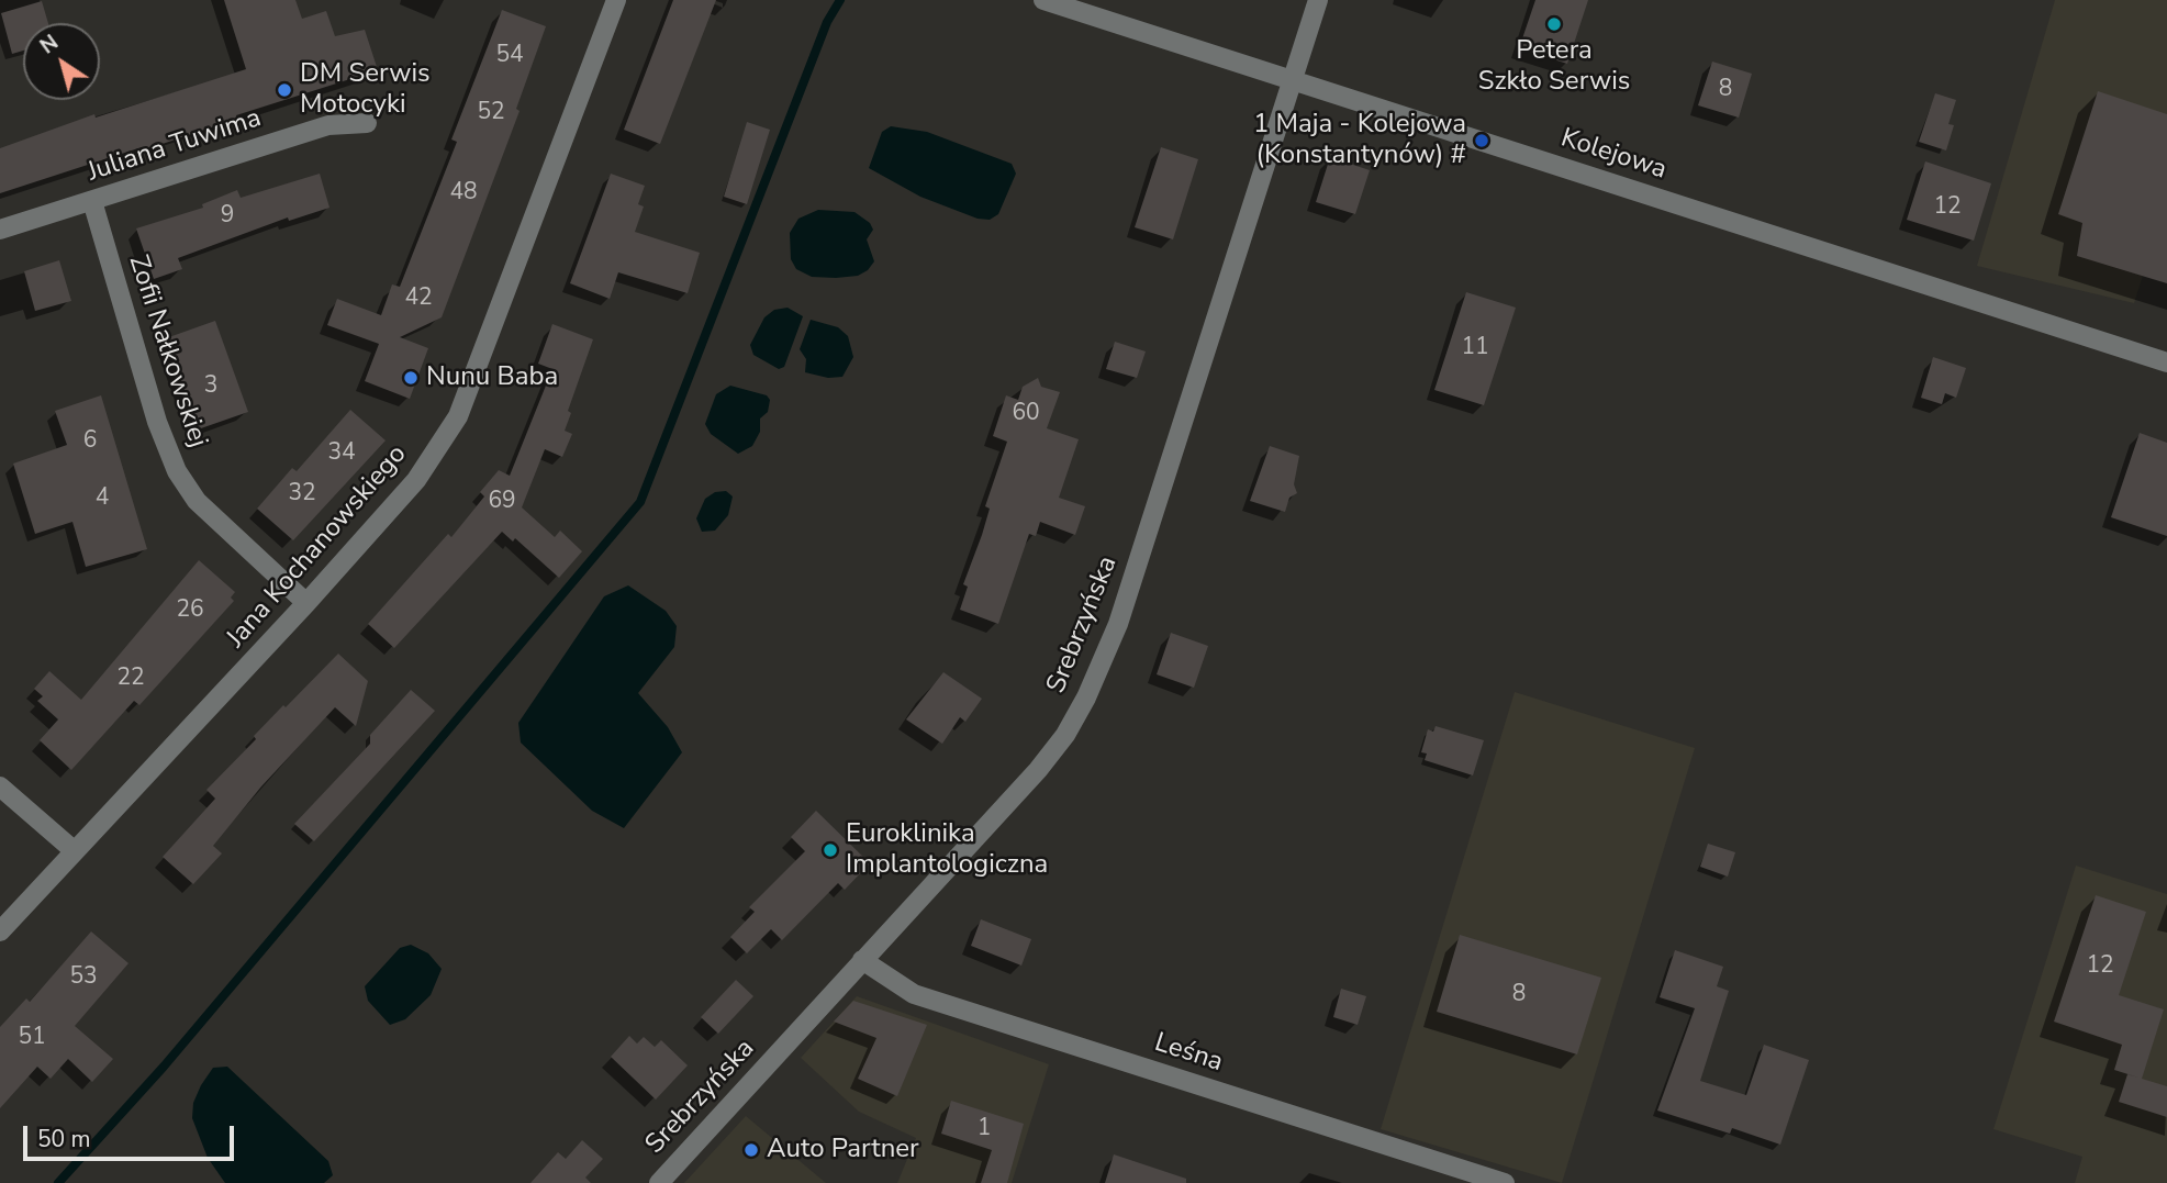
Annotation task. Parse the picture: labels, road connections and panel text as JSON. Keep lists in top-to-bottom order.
{
  "streets": {
    "street": [
      "Juliana Tuwima",
      "Kolejowa",
      "Zofii Nałkowskiej",
      "Jana Kochanowskiego",
      "Srebrzyńska",
      "Leśna"
    ]
  },
  "crossings": [
    ["Juliana Tuwima", "Zofii Nałkowskiej"],
    ["Kolejowa", "Srebrzyńska"],
    ["Zofii Nałkowskiej", "Jana Kochanowskiego"],
    ["Srebrzyńska", "Leśna"]
  ],
  "places": [
    "Petera Szkło Serwis",
    "DM Serwis Motocyki",
    "1 Maja - Kolejowa (Konstantynów) #",
    "Nunu Baba",
    "Euroklinika Implantologiczna",
    "Auto Partner"
  ],
  "house_numbers": [
    "54",
    "8",
    "52",
    "48",
    "12",
    "9",
    "42",
    "11",
    "3",
    "60",
    "6",
    "34",
    "32",
    "4",
    "69",
    "26",
    "22",
    "12",
    "53",
    "8",
    "51",
    "1"
  ],
  "scale_bar": "50 m",
  "north": "top left"
}
